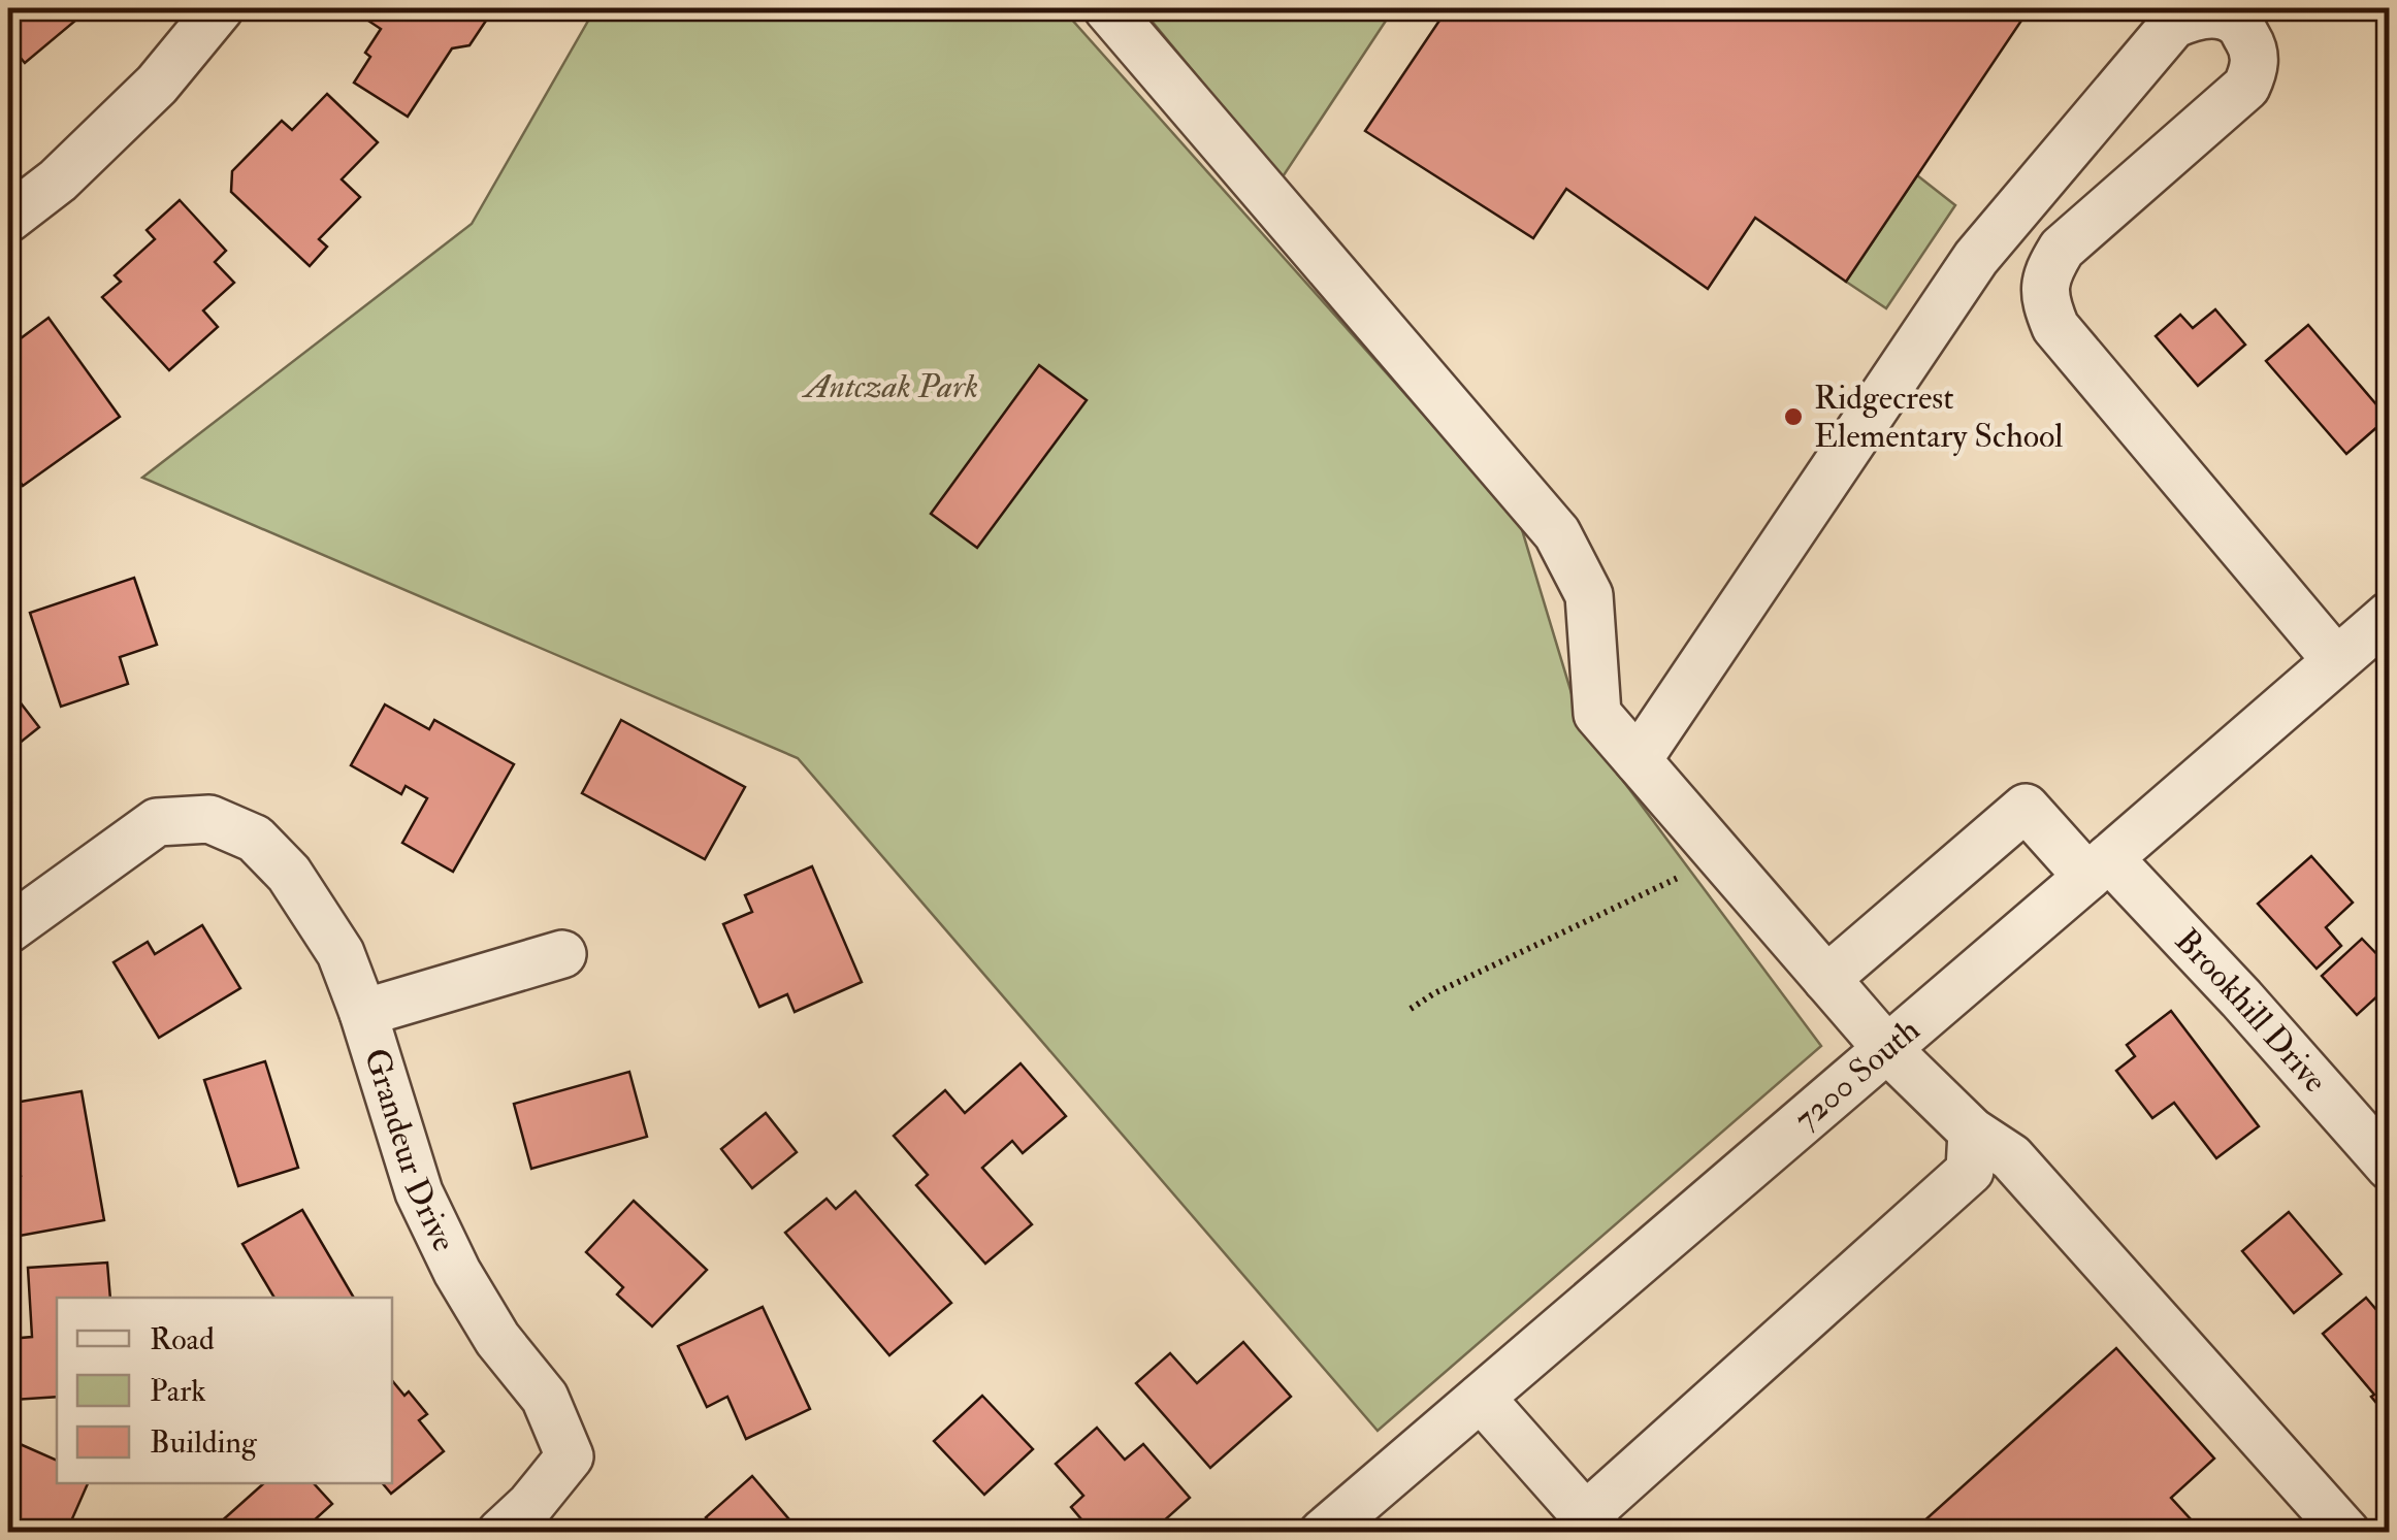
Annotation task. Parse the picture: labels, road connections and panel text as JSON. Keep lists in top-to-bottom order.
{
  "streets": {
    "street": ["Brookhill Drive", "7200 South", "Grandeur Drive"]
  },
  "crossings": [
    ["Brookhill Drive", "7200 South"]
  ],
  "parks": ["Antczak Park"],
  "places": ["Ridgecrest Elementary School"],
  "legend": ["Road", "Park", "Building"]
}
